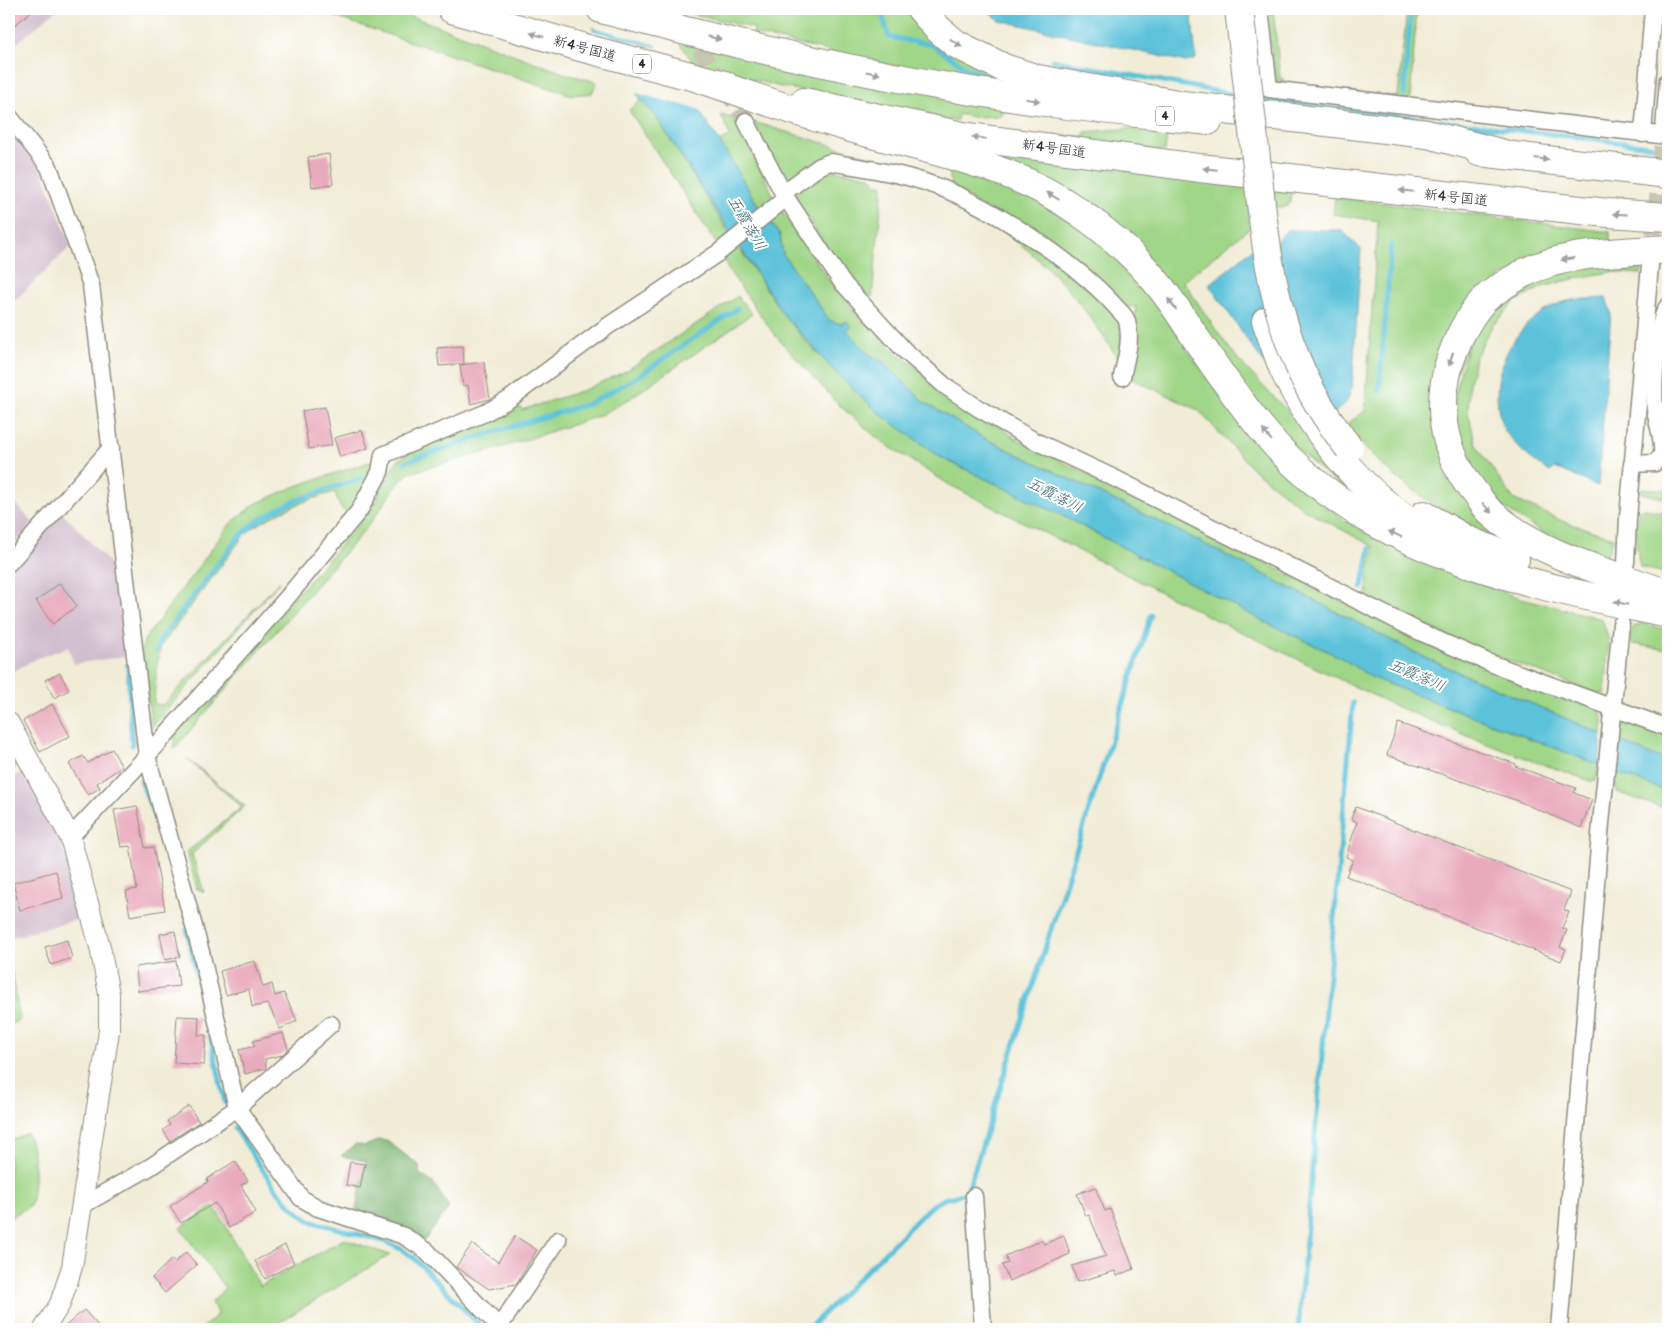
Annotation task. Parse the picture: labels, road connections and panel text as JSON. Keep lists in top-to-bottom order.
{
  "streets": {
    "highway": ["新4号国道", "4"]
  },
  "water": ["五霞落川"]
}
